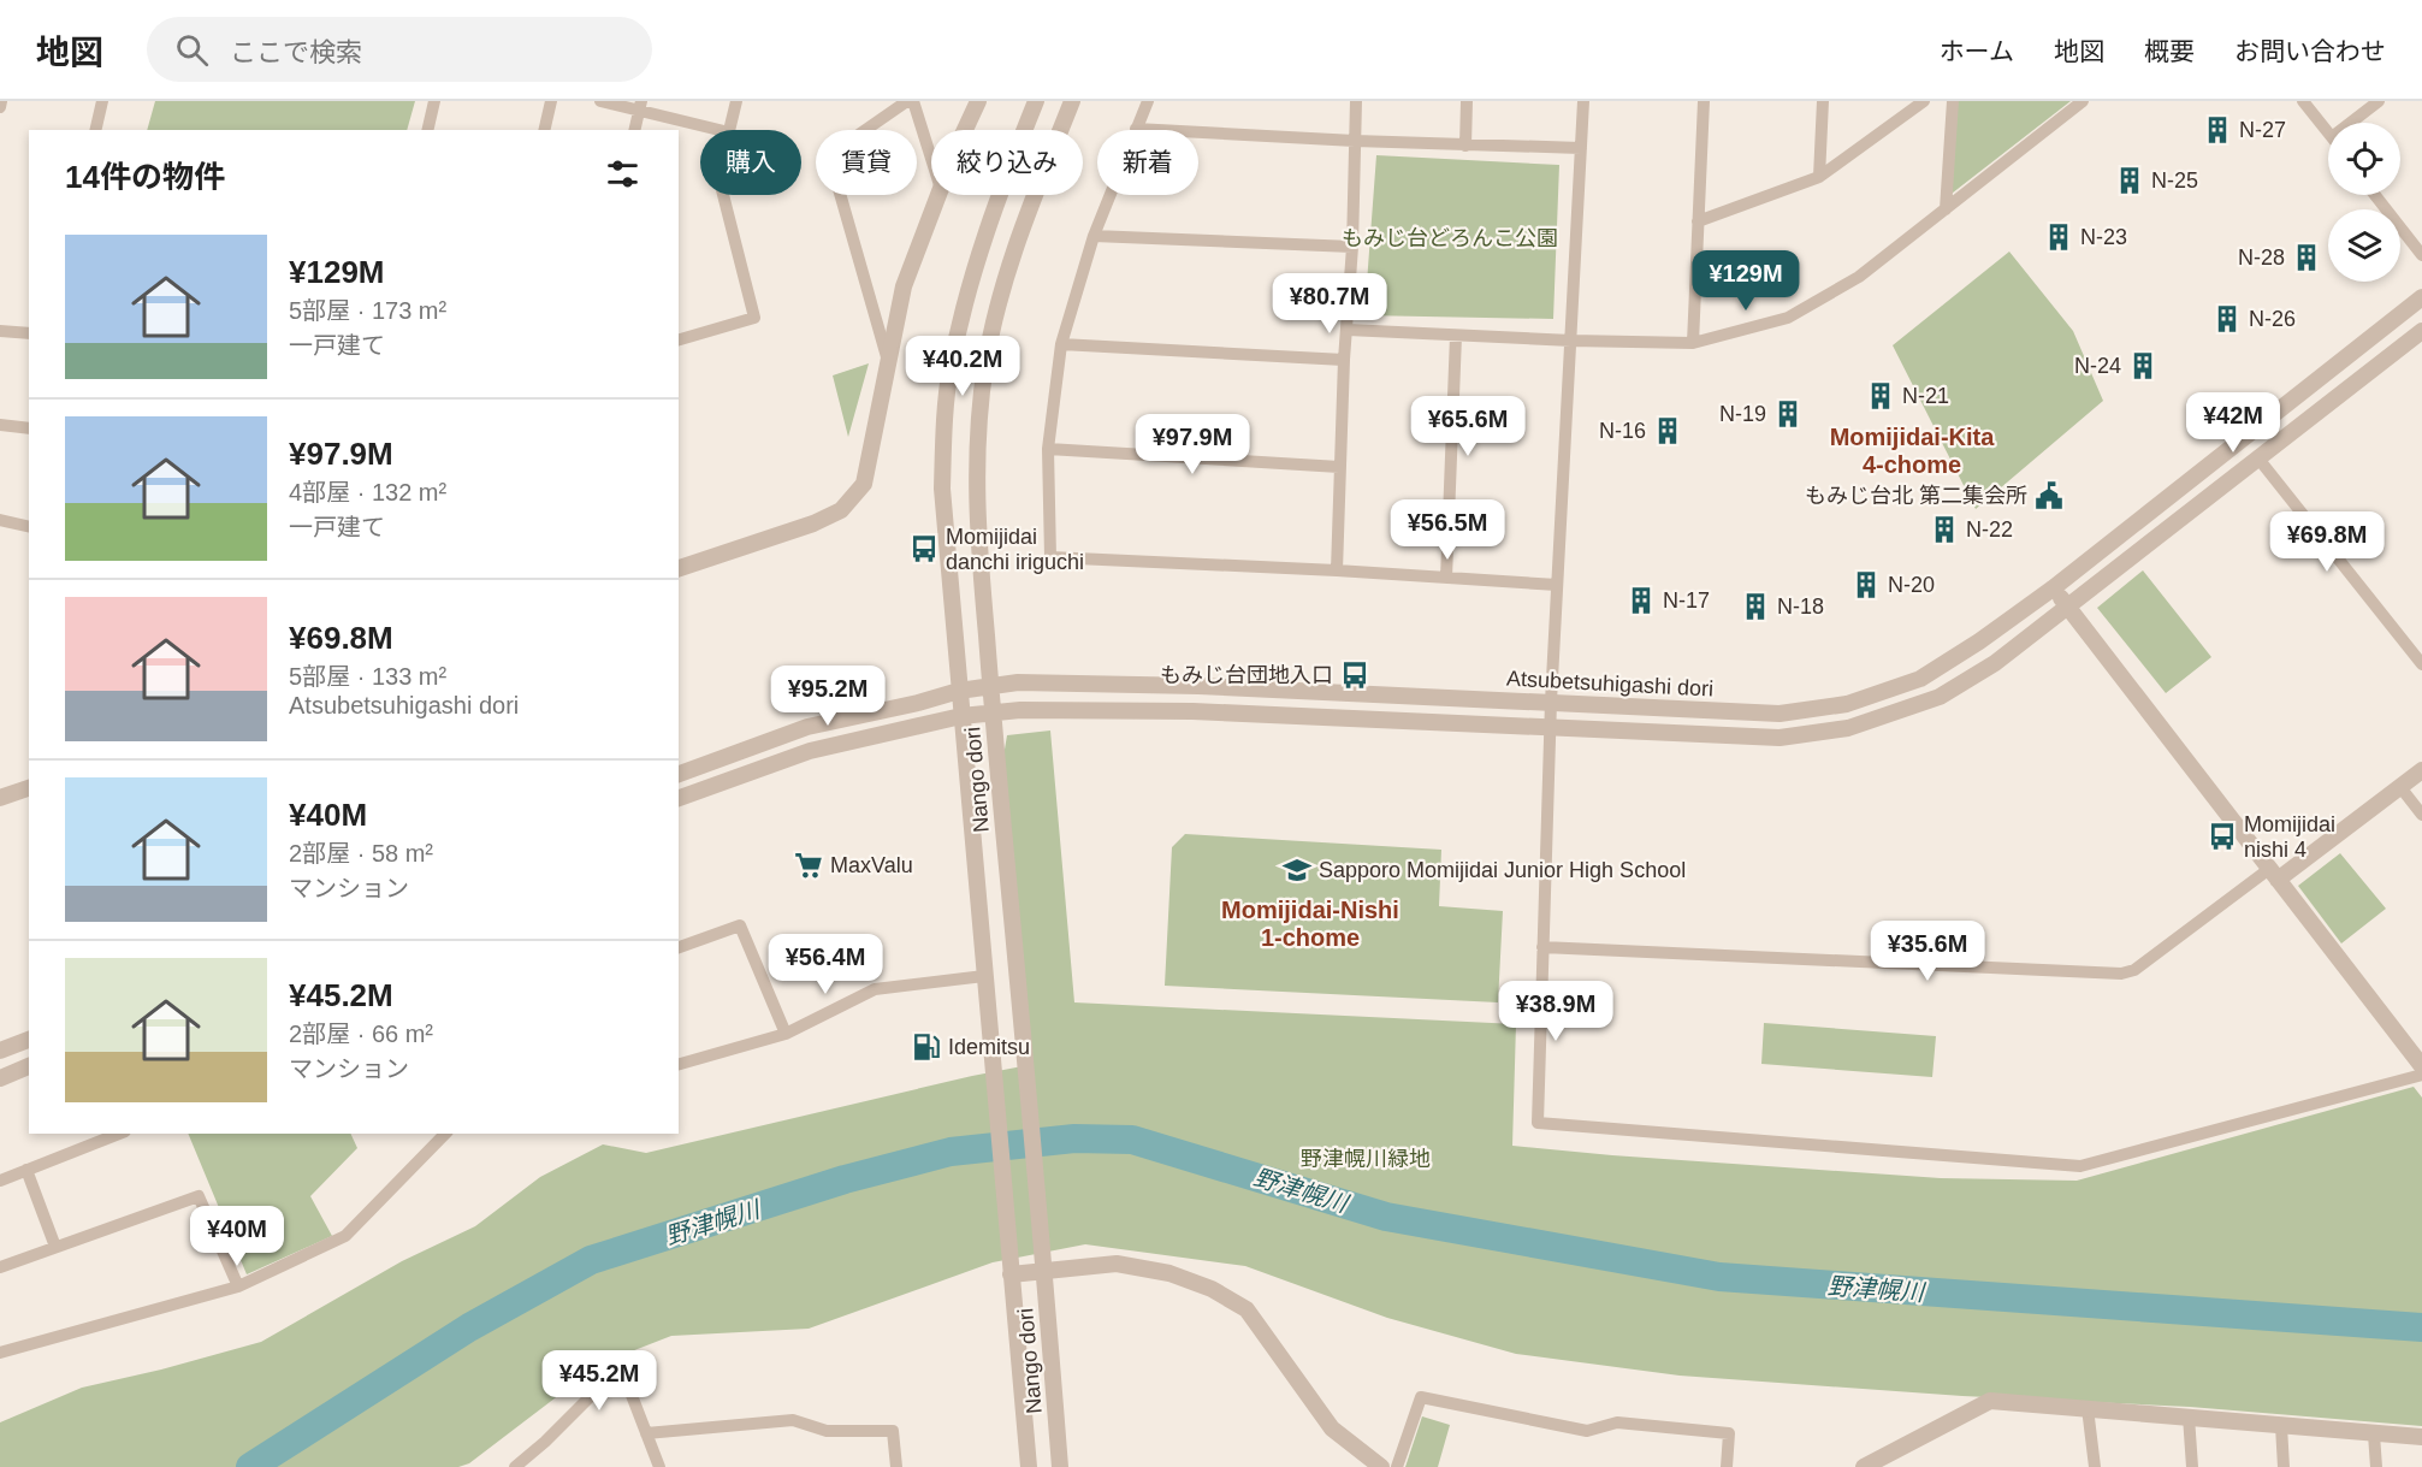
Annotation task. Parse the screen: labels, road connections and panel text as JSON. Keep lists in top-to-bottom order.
{
  "streets": {
    "street": ["Atsubetsuhigashi dori", "Nango dori"]
  },
  "crossings": [
    ["Atsubetsuhigashi dori", "Nango dori"]
  ],
  "districts": ["Momijidai-Kita 4-chome", "Momijidai-Nishi 1-chome"],
  "water": ["野津幌川"],
  "parks": ["もみじ台どろんこ公園", "野津幌川緑地"],
  "places": {
    "building": [
      "N-27",
      "N-25",
      "N-23",
      "N-28",
      "N-26",
      "N-24",
      "N-21",
      "N-19",
      "N-16",
      "N-22",
      "N-20",
      "N-17",
      "N-18"
    ],
    "public building": ["もみじ台北 第二集会所"],
    "bus stop": ["Momijidai danchi iriguchi", "もみじ台団地入口", "Momijidai nishi 4"],
    "supermarket": ["MaxValu"],
    "school or university": ["Sapporo Momijidai Junior High School"],
    "fuel station": ["Idemitsu"]
  },
  "page": {
    "header": "地図",
    "search": "ここで検索",
    "nav": [
      "ホーム",
      "地図",
      "概要",
      "お問い合わせ"
    ],
    "chip": [
      "購入",
      "賃貸",
      "絞り込み",
      "新着"
    ],
    "heading": "14件の物件",
    "list": [
      {
        "name": "¥129M",
        "note": "5部屋 · 173 m² · 一戸建て"
      },
      {
        "name": "¥97.9M",
        "note": "4部屋 · 132 m² · 一戸建て"
      },
      {
        "name": "¥69.8M",
        "note": "5部屋 · 133 m² · Atsubetsuhigashi dori"
      },
      {
        "name": "¥40M",
        "note": "2部屋 · 58 m² · マンション"
      },
      {
        "name": "¥45.2M",
        "note": "2部屋 · 66 m² · マンション"
      }
    ],
    "price": [
      "¥129M",
      "¥80.7M",
      "¥40.2M",
      "¥42M",
      "¥65.6M",
      "¥97.9M",
      "¥56.5M",
      "¥69.8M",
      "¥95.2M",
      "¥35.6M",
      "¥56.4M",
      "¥38.9M",
      "¥40M",
      "¥45.2M"
    ]
  }
}
